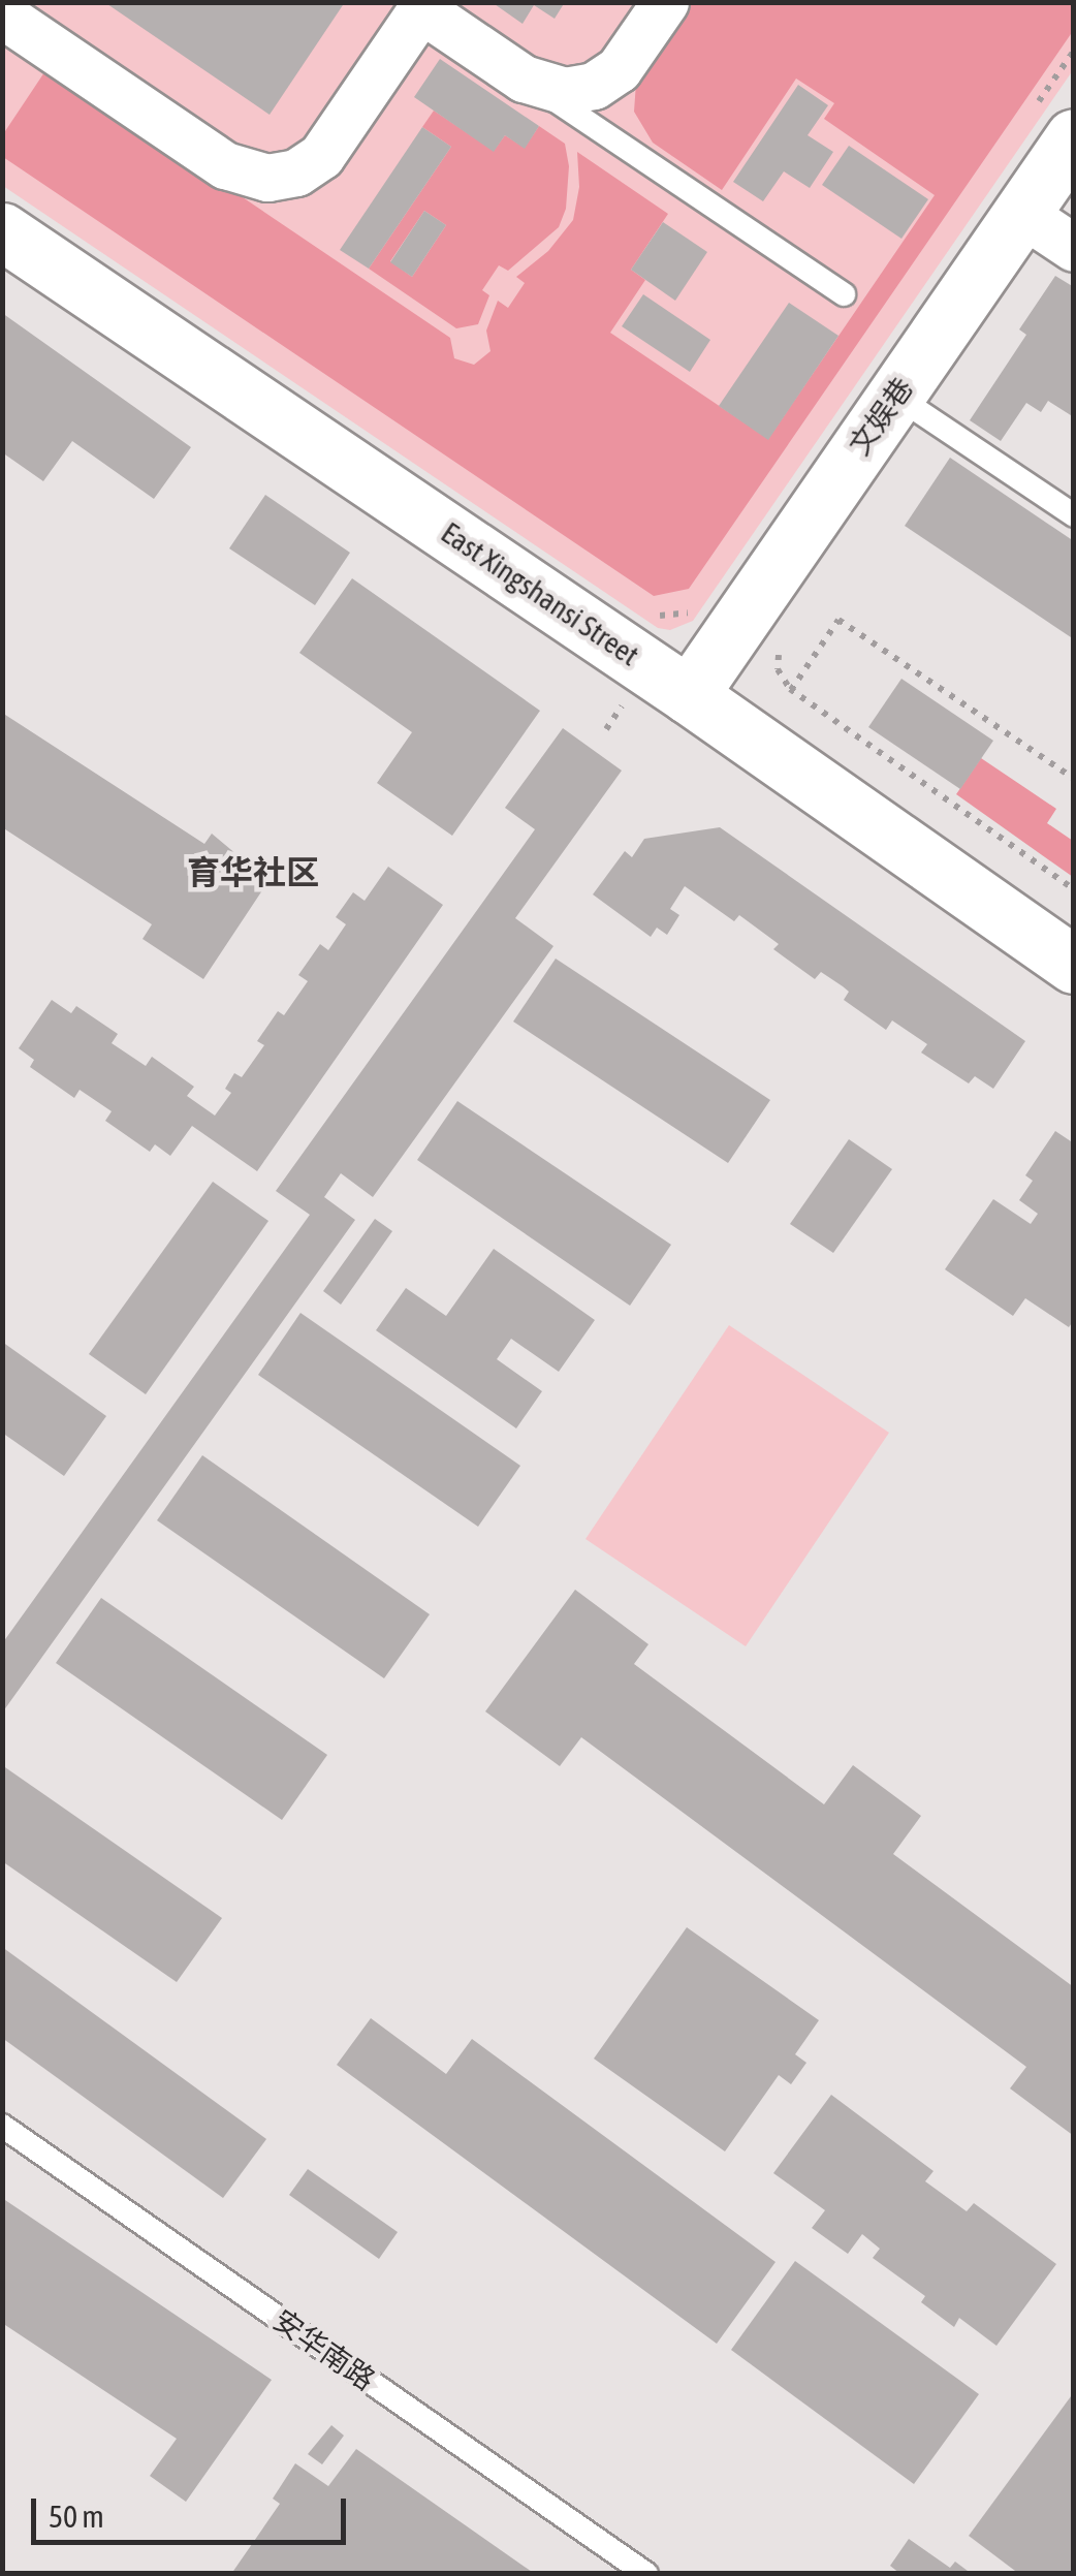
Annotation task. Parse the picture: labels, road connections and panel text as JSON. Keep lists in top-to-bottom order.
{
  "streets": {
    "street": ["文娱巷", "East Xingshansi Street"],
    "lane": ["安华南路"]
  },
  "crossings": [
    ["文娱巷", "East Xingshansi Street"]
  ],
  "districts": ["育华社区"],
  "scale_bar": "50 m"
}
